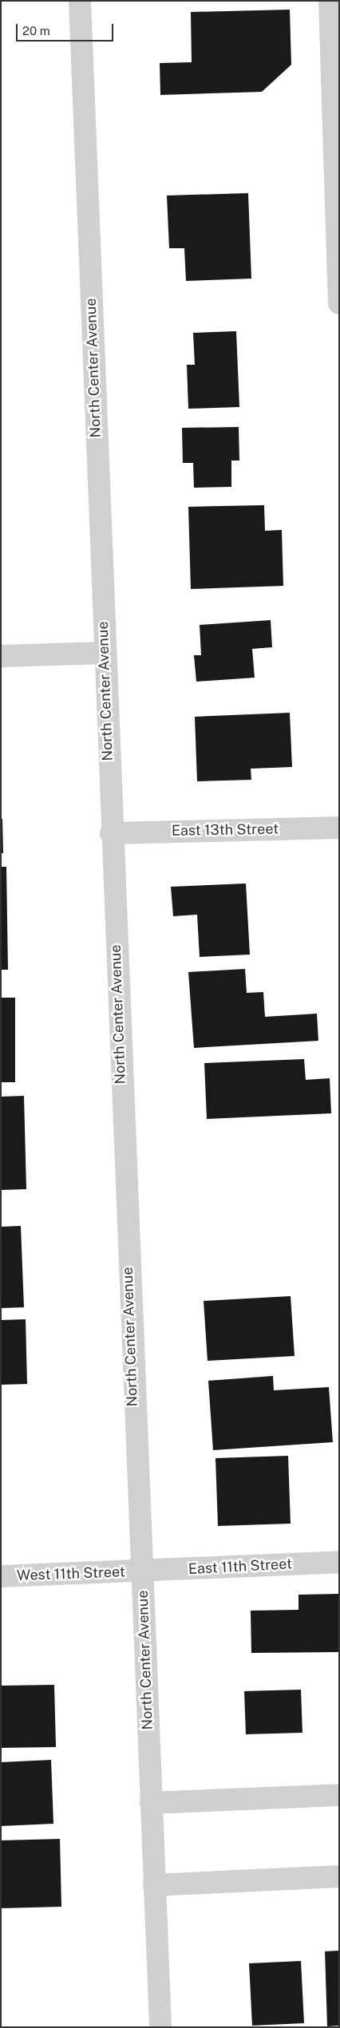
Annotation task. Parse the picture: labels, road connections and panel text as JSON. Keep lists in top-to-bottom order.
{
  "streets": {
    "street": [
      "North Center Avenue",
      "East 13th Street",
      "East 11th Street",
      "West 11th Street"
    ]
  },
  "crossings": [
    ["North Center Avenue", "East 13th Street"],
    ["North Center Avenue", "East 11th Street"],
    ["North Center Avenue", "West 11th Street"],
    ["East 11th Street", "West 11th Street"]
  ],
  "scale_bar": "20 m"
}
